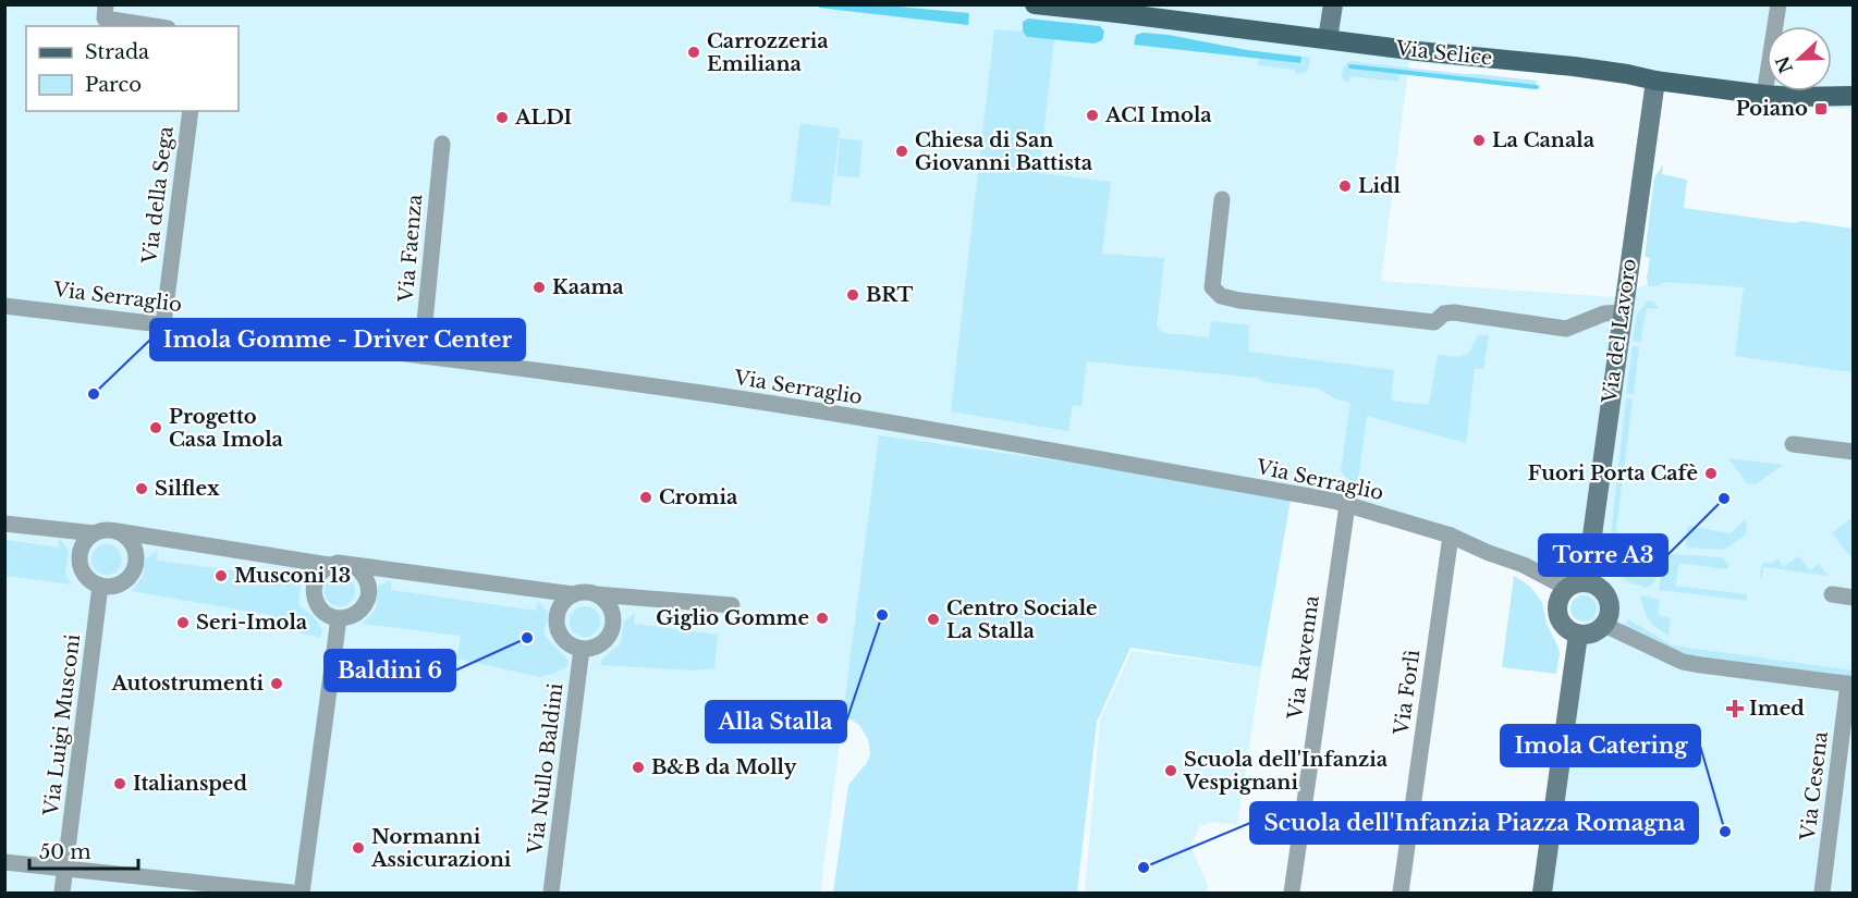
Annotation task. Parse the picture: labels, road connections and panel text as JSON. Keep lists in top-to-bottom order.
{
  "streets": {
    "main road": ["Via Selice", "Via del Lavoro"],
    "street": [
      "Via della Sega",
      "Via Faenza",
      "Via Serraglio",
      "Via Ravenna",
      "Via Forlì",
      "Via Luigi Musconi",
      "Via Nullo Baldini",
      "Via Cesena"
    ]
  },
  "crossings": [
    ["Via Selice", "Via del Lavoro"],
    ["Via della Sega", "Via Serraglio"],
    ["Via Faenza", "Via Serraglio"],
    ["Via Serraglio", "Via del Lavoro"],
    ["Via Serraglio", "Via Ravenna"],
    ["Via Serraglio", "Via Forlì"]
  ],
  "places": {
    "other": [
      "Carrozzeria Emiliana",
      "ACI Imola",
      "ALDI",
      "La Canala",
      "Chiesa di San Giovanni Battista",
      "Lidl",
      "Kaama",
      "BRT",
      "Imola Gomme - Driver Center",
      "Progetto Casa Imola",
      "Fuori Porta Cafè",
      "Silflex",
      "Cromia",
      "Torre A3",
      "Musconi 13",
      "Alla Stalla",
      "Giglio Gomme",
      "Centro Sociale La Stalla",
      "Seri-Imola",
      "Baldini 6",
      "Autostrumenti",
      "B&B da Molly",
      "Scuola dell'Infanzia Vespignani",
      "Italiansped",
      "Imola Catering",
      "Normanni Assicurazioni",
      "Scuola dell'Infanzia Piazza Romagna"
    ],
    "transit": ["Poiano"],
    "health": ["Imed"]
  },
  "legend": ["Strada", "Parco"],
  "scale_bar": "50 m",
  "north": "left"
}
